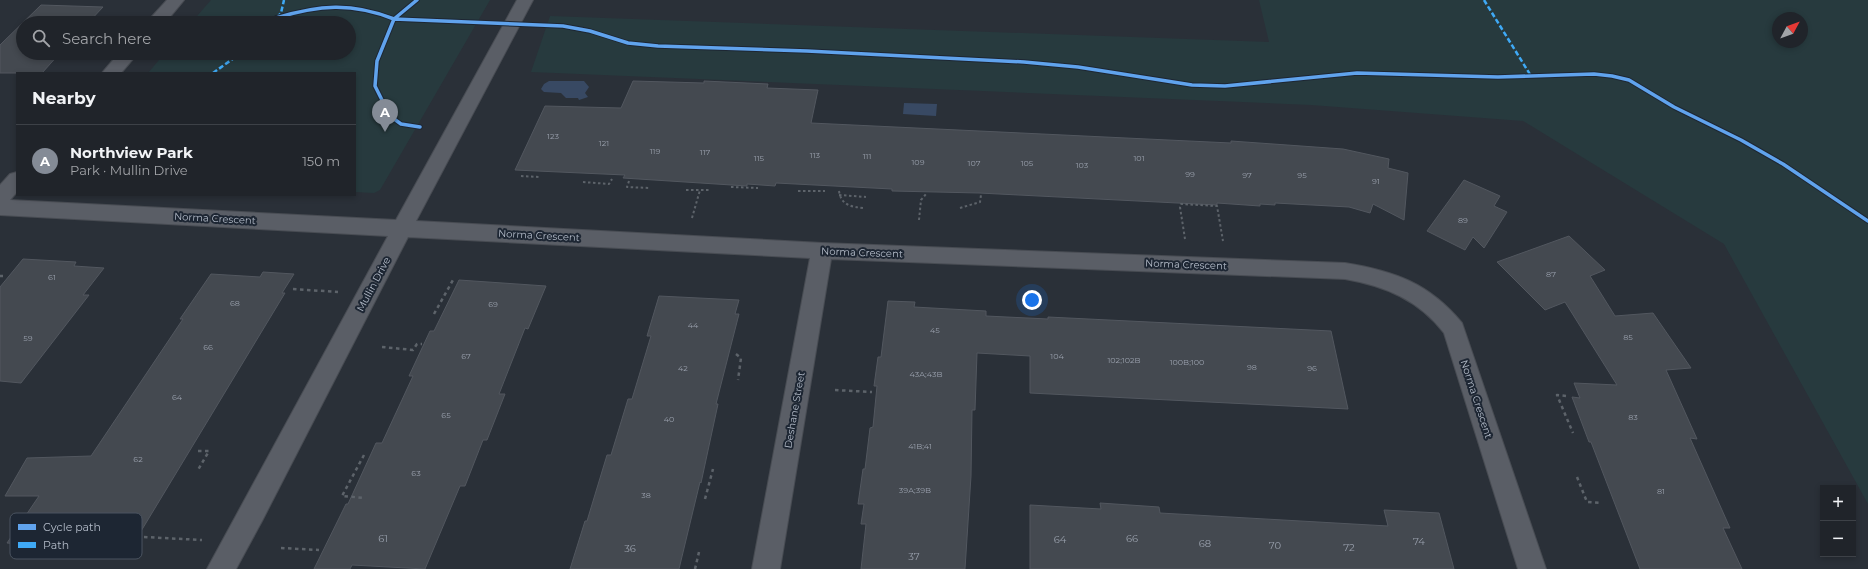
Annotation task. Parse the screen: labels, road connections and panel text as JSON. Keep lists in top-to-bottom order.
{
  "streets": {
    "street": ["Norma Crescent", "Mullin Drive", "Deshane Street"]
  },
  "crossings": [
    ["Norma Crescent", "Mullin Drive"],
    ["Norma Crescent", "Deshane Street"]
  ],
  "house_numbers": [
    "123",
    "121",
    "119",
    "117",
    "113",
    "111",
    "115",
    "101",
    "109",
    "107",
    "105",
    "103",
    "99",
    "97",
    "95",
    "91",
    "89",
    "87",
    "61",
    "68",
    "69",
    "44",
    "45",
    "85",
    "59",
    "66",
    "67",
    "104",
    "102;102B",
    "100B;100",
    "98",
    "42",
    "96",
    "43A;43B",
    "64",
    "65",
    "83",
    "40",
    "41B;41",
    "62",
    "63",
    "39A;39B",
    "81",
    "38",
    "61",
    "66",
    "64",
    "74",
    "68",
    "70",
    "72",
    "36",
    "37"
  ],
  "legend": ["Cycle path", "Path"],
  "north": "top right",
  "page": {
    "search": "Search here",
    "heading": "Nearby",
    "pins": "A",
    "list": [
      {
        "mark": "A",
        "name": "Northview Park",
        "note": "Park · Mullin Drive",
        "value": "150 m"
      }
    ],
    "map_buttons": ["+", "−"]
  }
}
